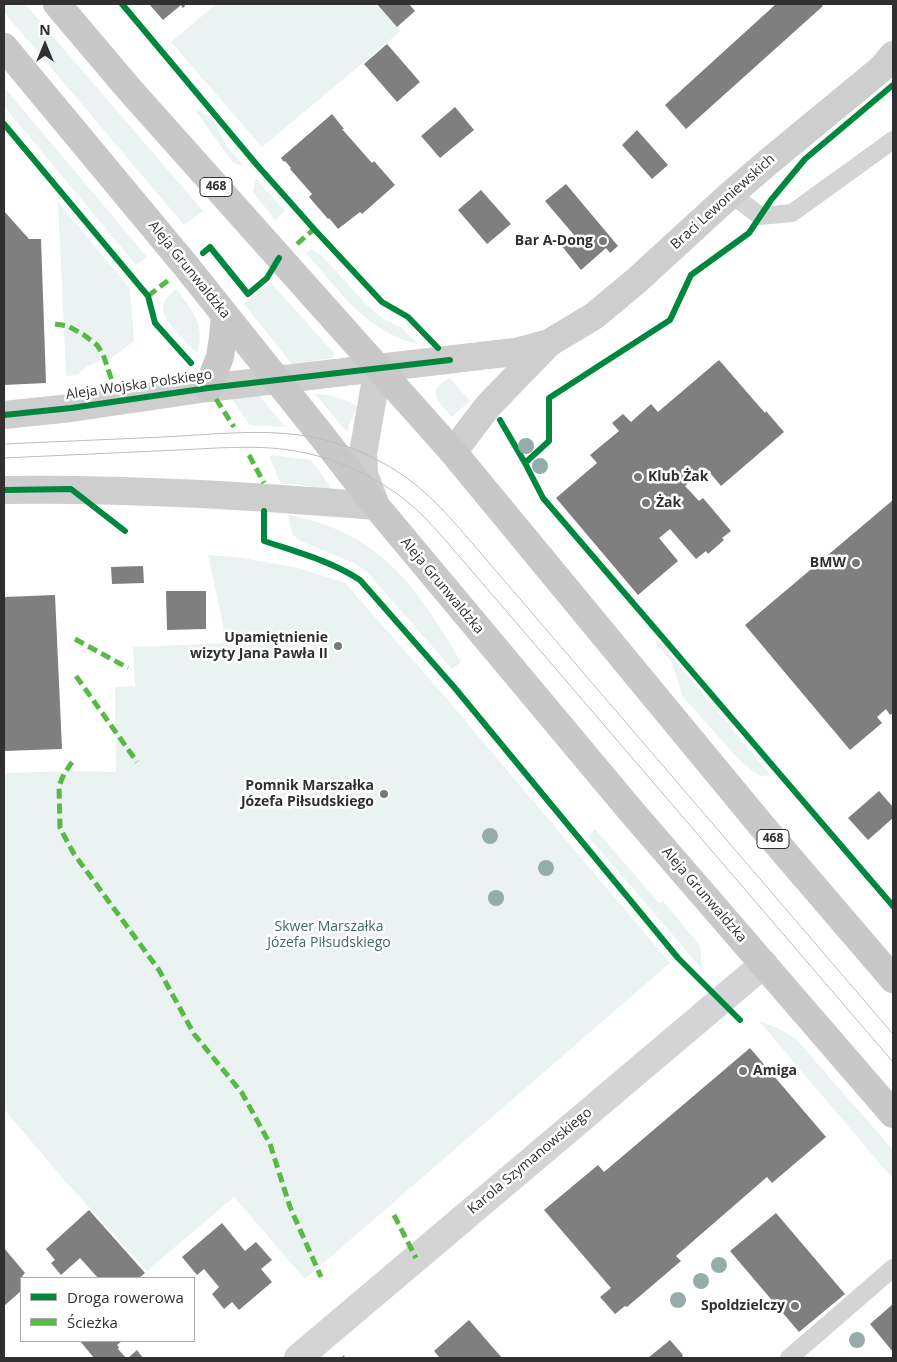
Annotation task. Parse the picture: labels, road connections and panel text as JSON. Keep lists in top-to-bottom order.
{
  "streets": {
    "main road": ["468", "Aleja Grunwaldzka"],
    "street": ["Braci Lewoniewskich", "Aleja Wojska Polskiego", "Karola Szymanowskiego"]
  },
  "crossings": [
    ["468", "Braci Lewoniewskich"],
    ["468", "Aleja Wojska Polskiego"],
    ["Braci Lewoniewskich", "Aleja Wojska Polskiego"],
    ["Aleja Grunwaldzka", "Aleja Wojska Polskiego"],
    ["Aleja Grunwaldzka", "Karola Szymanowskiego"]
  ],
  "parks": ["Skwer Marszałka Józefa Piłsudskiego"],
  "places": [
    "Bar A-Dong",
    "Klub Żak",
    "Żak",
    "BMW",
    "Upamiętnienie wizyty Jana Pawła II",
    "Pomnik Marszałka Józefa Piłsudskiego",
    "Amiga",
    "Spoldzielczy"
  ],
  "legend": ["Droga rowerowa", "Ścieżka"],
  "north": "top"
}
